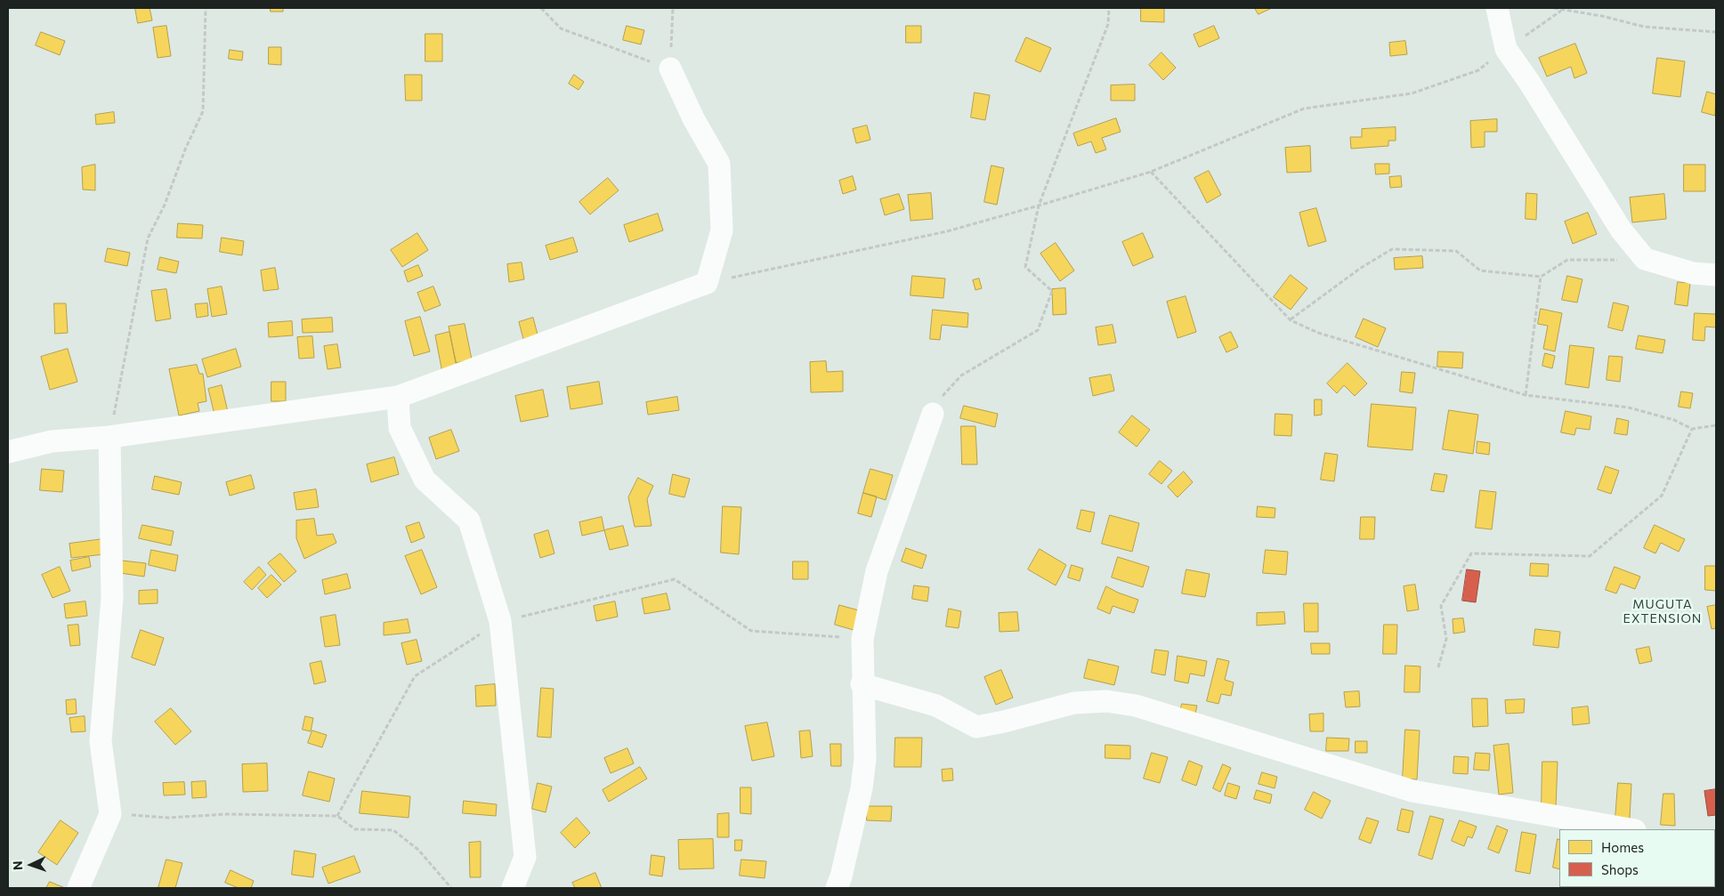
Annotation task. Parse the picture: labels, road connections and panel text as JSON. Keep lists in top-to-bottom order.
{
  "districts": ["MUGUTA EXTENSION"],
  "legend": ["Homes", "Shops"],
  "north": "left"
}
